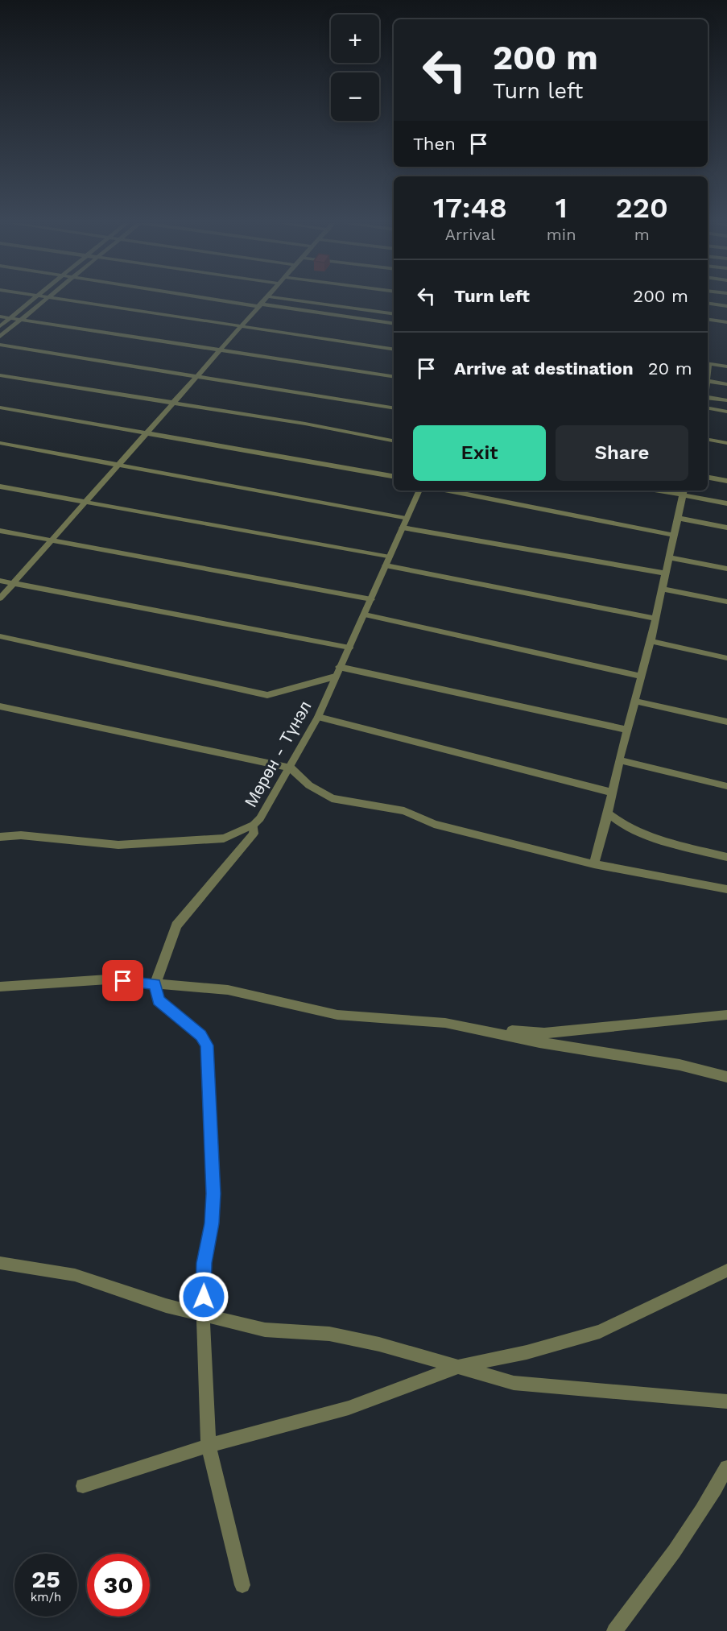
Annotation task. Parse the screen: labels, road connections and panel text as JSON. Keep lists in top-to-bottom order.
{
  "streets": {
    "street": ["Мөрөн - Түнэл"]
  },
  "page": {
    "map_buttons": ["+", "−"],
    "turn": ["200 m", "Turn left"],
    "then": "Then",
    "eta": [
      "17:48",
      "Arrival",
      "1",
      "min",
      "220",
      "m"
    ],
    "list": [
      {
        "name": "Turn left",
        "value": "200 m"
      },
      {
        "name": "Arrive at destination",
        "value": "20 m"
      }
    ],
    "buttons": ["Exit", "Share"],
    "speed": "25 km/h",
    "limit": "30"
  }
}
